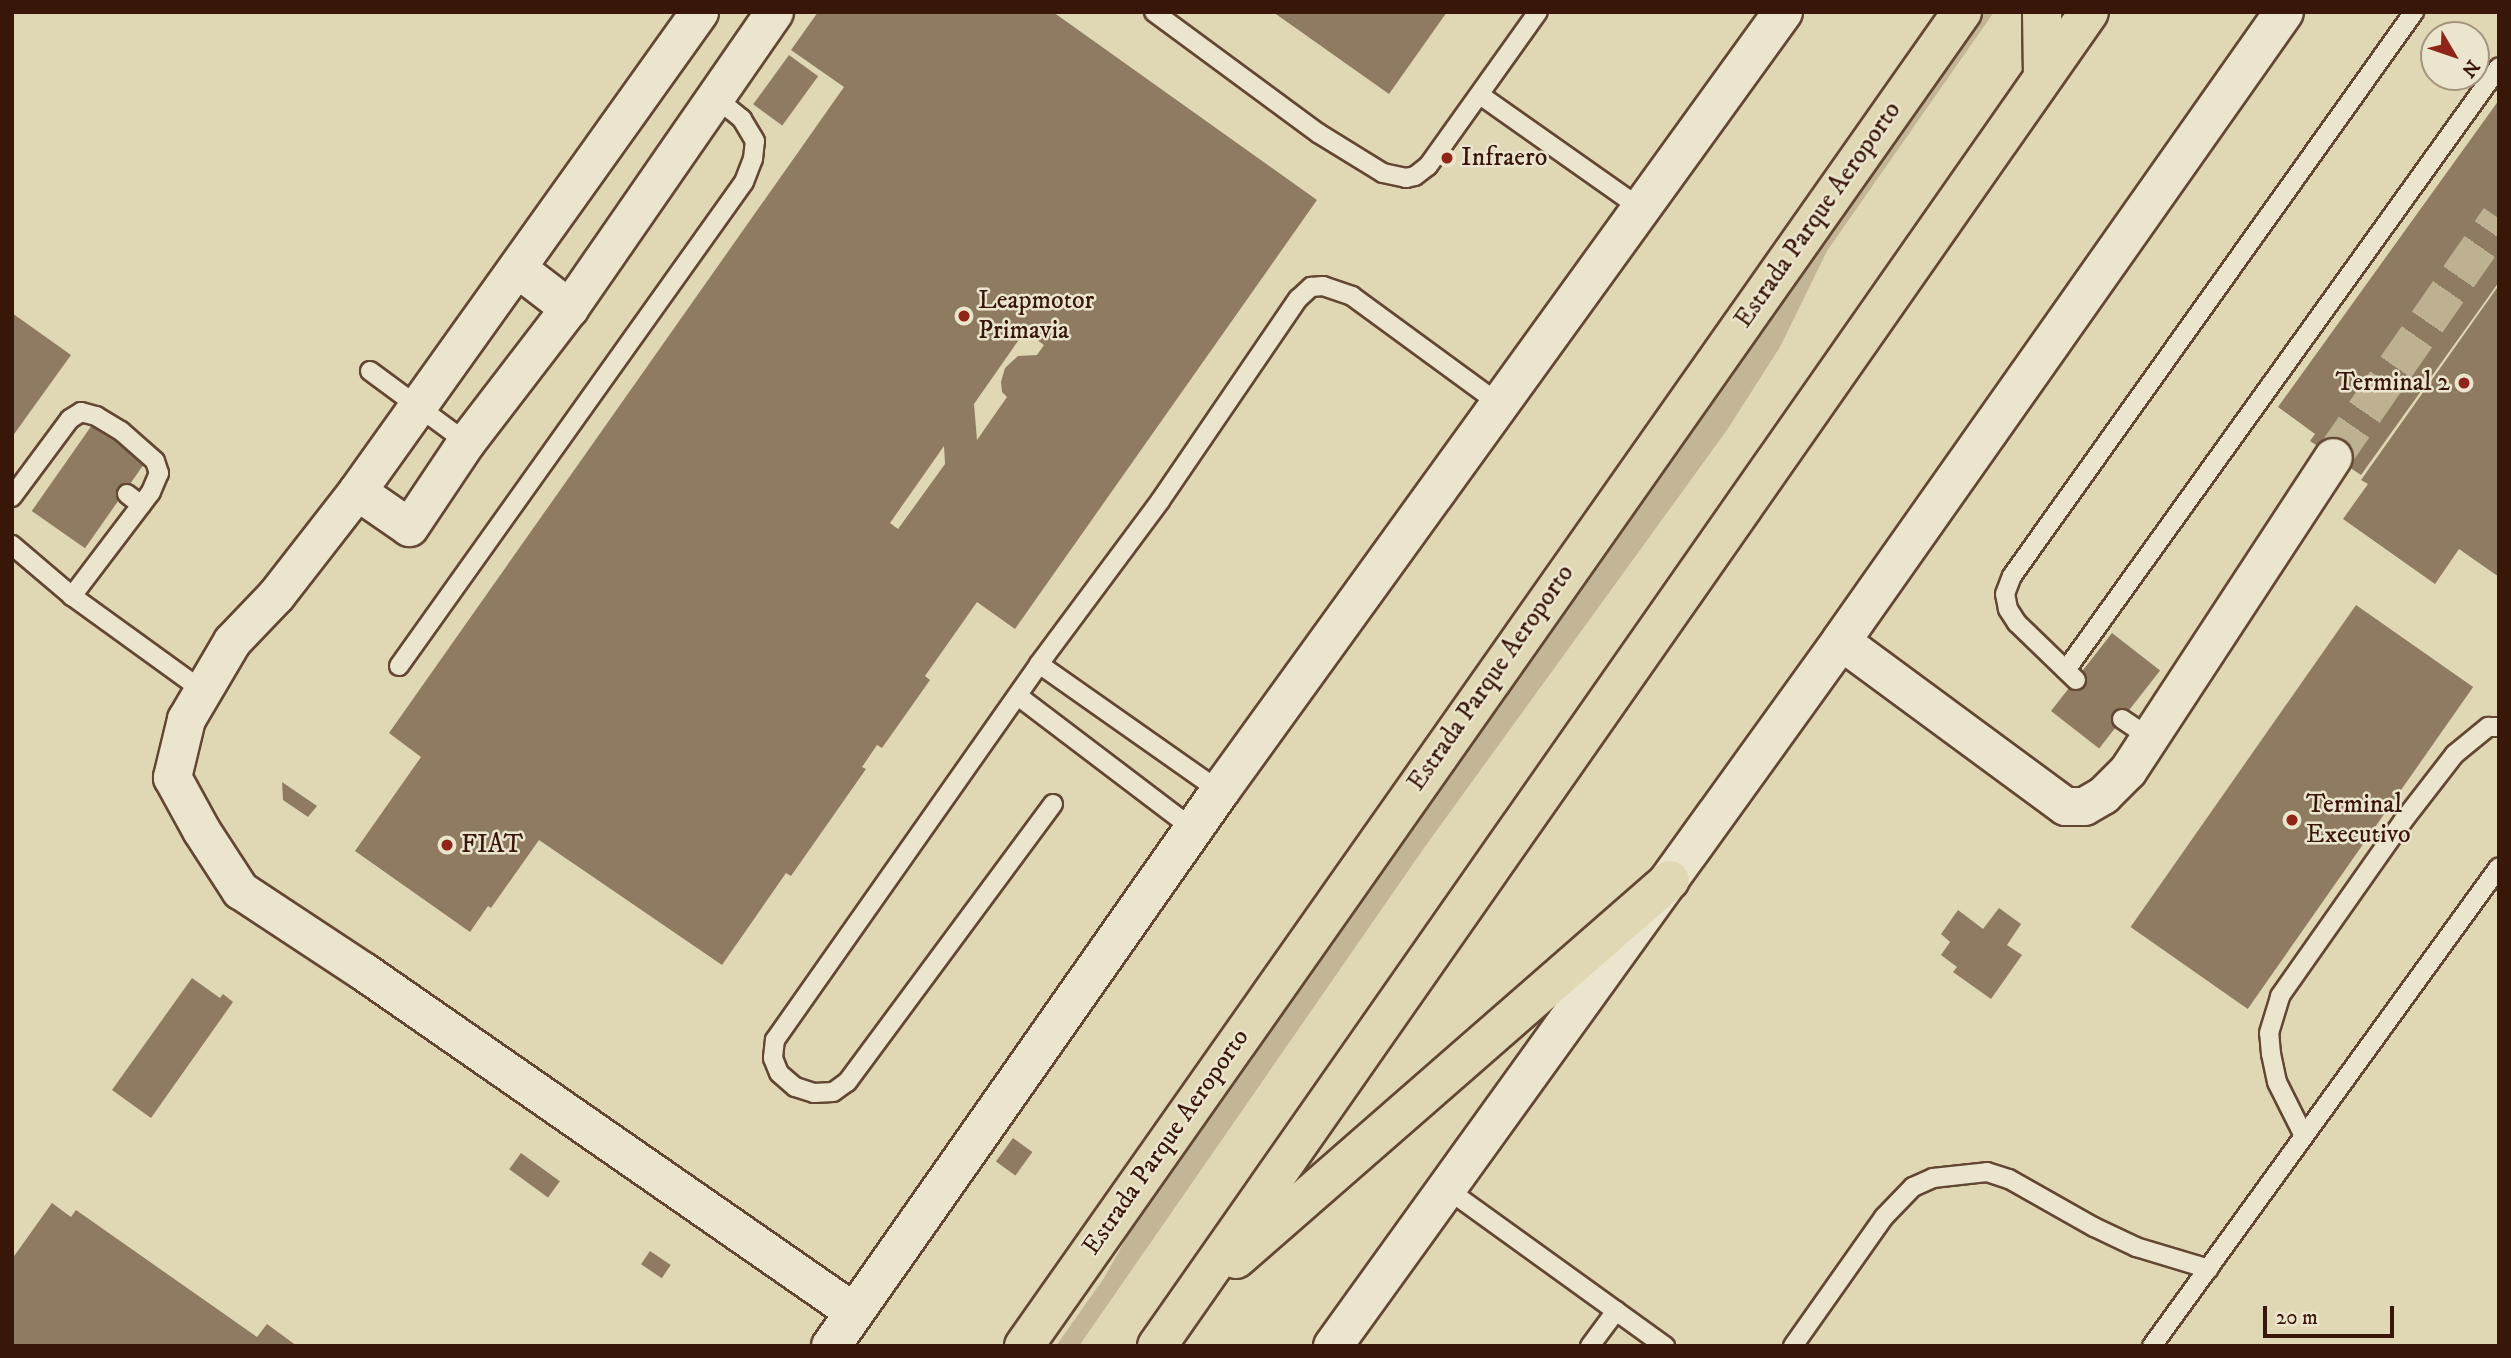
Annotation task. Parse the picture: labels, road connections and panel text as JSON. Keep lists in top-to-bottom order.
{
  "streets": {
    "main road": ["Estrada Parque Aeroporto"]
  },
  "places": [
    "Infraero",
    "Leapmotor Primavia",
    "Terminal 2",
    "Terminal Executivo",
    "FIAT"
  ],
  "scale_bar": "20 m",
  "north": "bottom right"
}
